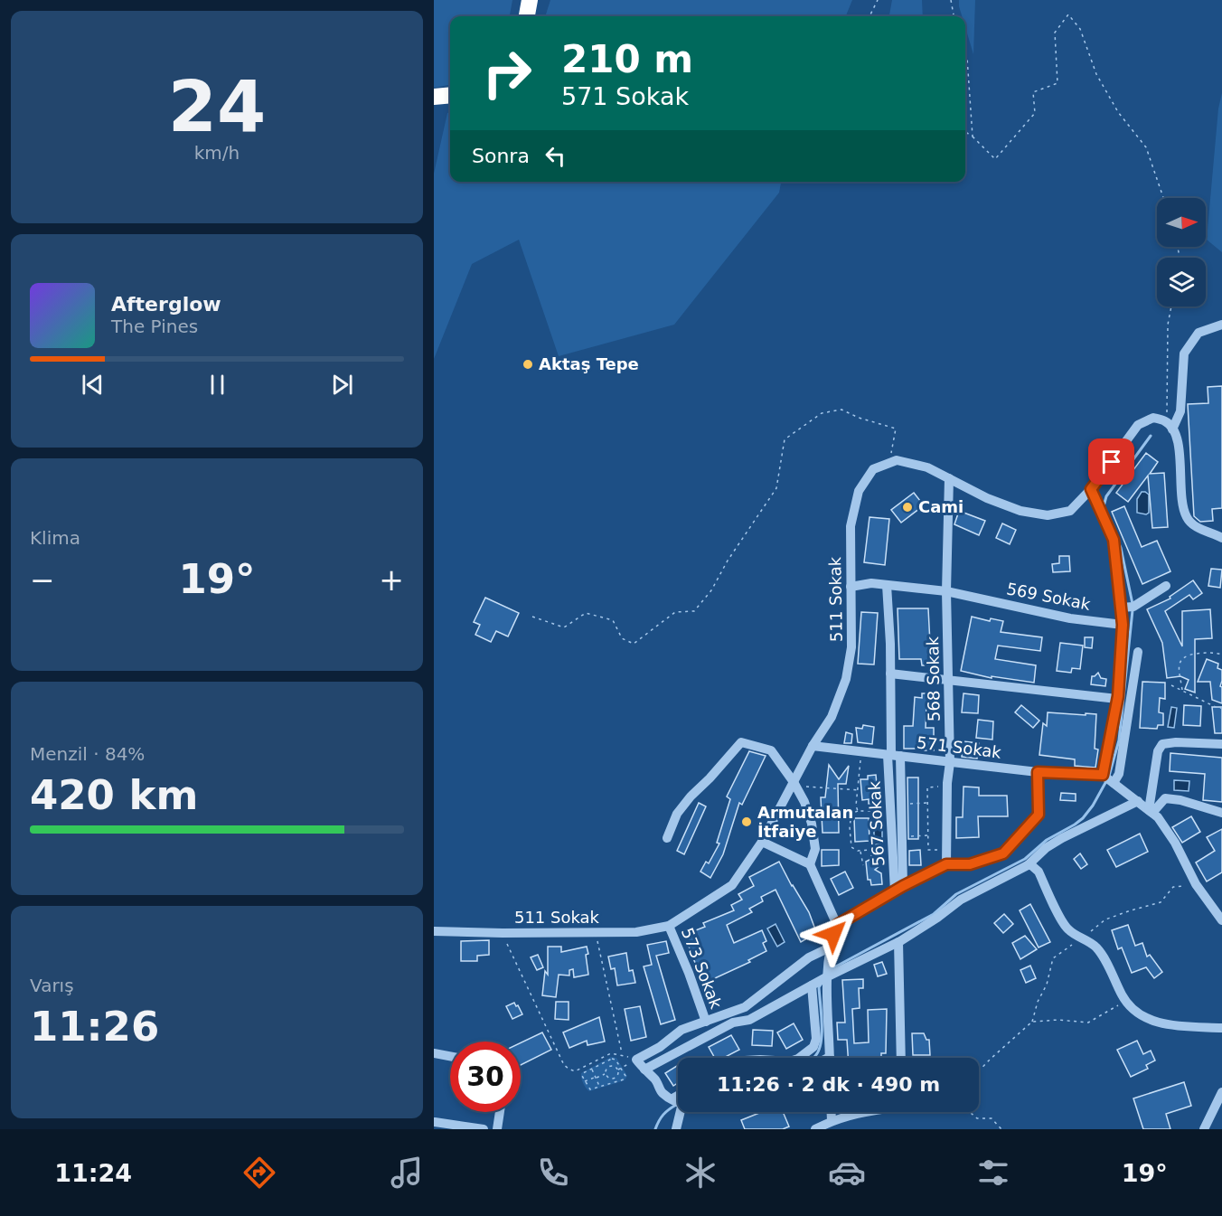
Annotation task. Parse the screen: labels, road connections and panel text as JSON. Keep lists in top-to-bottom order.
{
  "streets": {
    "street": [
      "569 Sokak",
      "511 Sokak",
      "568 Sokak",
      "571 Sokak",
      "567 Sokak",
      "573 Sokak"
    ]
  },
  "crossings": [
    ["569 Sokak", "511 Sokak"],
    ["569 Sokak", "568 Sokak"],
    ["511 Sokak", "571 Sokak"],
    ["511 Sokak", "573 Sokak"],
    ["568 Sokak", "571 Sokak"],
    ["571 Sokak", "567 Sokak"]
  ],
  "places": ["Aktaş Tepe", "Cami", "Armutalan İtfaiye"],
  "north": "right",
  "page": {
    "tile": [
      ["24", "km/h"],
      "Klima",
      ["Menzil · 84%", "420 km"],
      ["Varış", "11:26"]
    ],
    "turn": ["210 m", "571 Sokak"],
    "then": "Sonra",
    "song": ["Afterglow", "The Pines"],
    "heat": ["−", "19°", "+"],
    "limit": "30",
    "trip": "11:26 · 2 dk · 490 m",
    "tabs": ["11:24", "19°"]
  }
}
